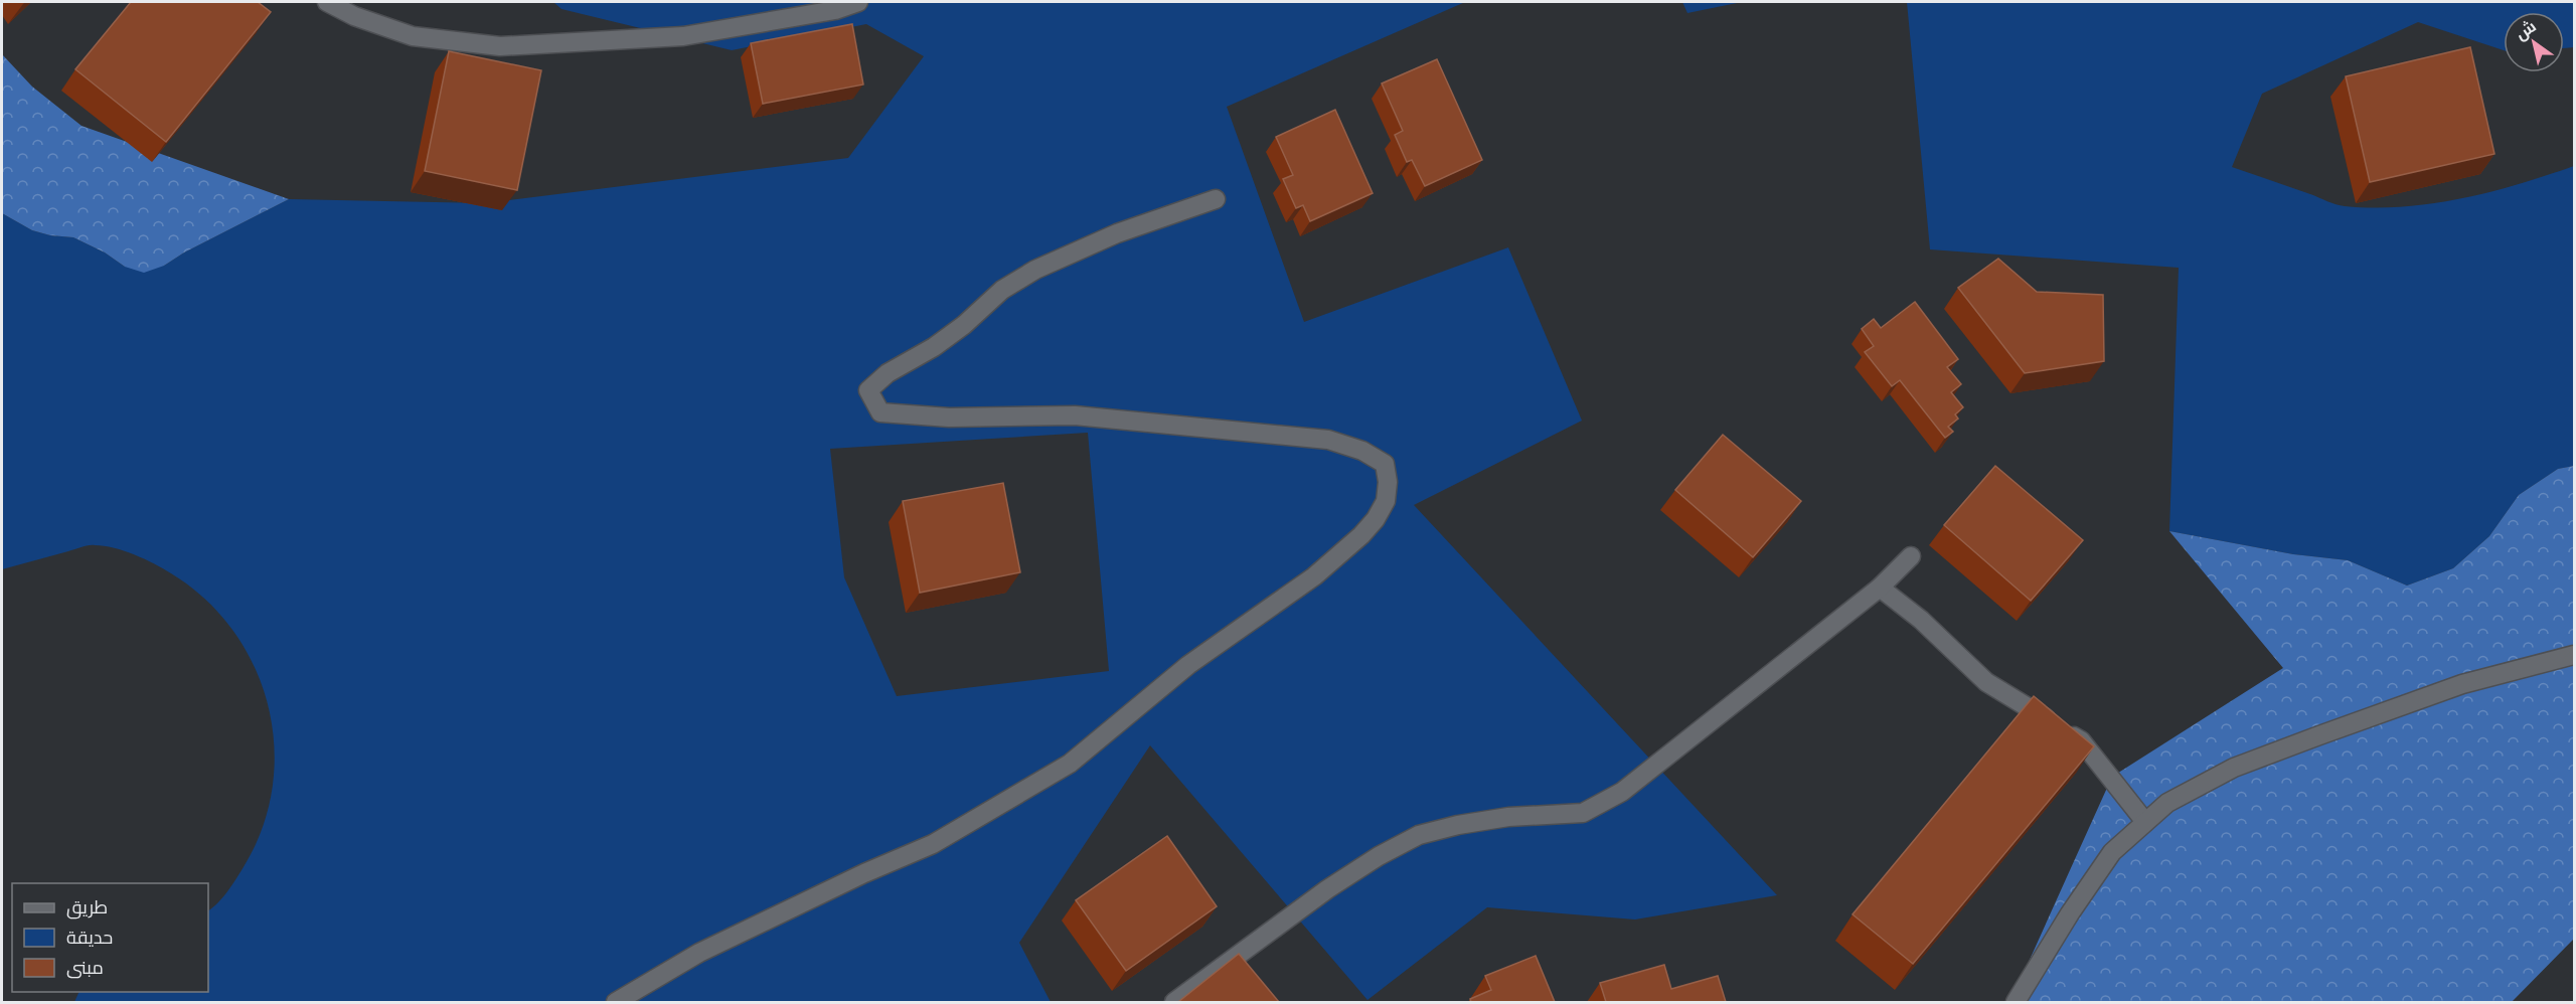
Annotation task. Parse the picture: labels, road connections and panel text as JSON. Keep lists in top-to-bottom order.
{
  "legend": ["طريق", "حديقة", "مبنى"],
  "north": "top left"
}
